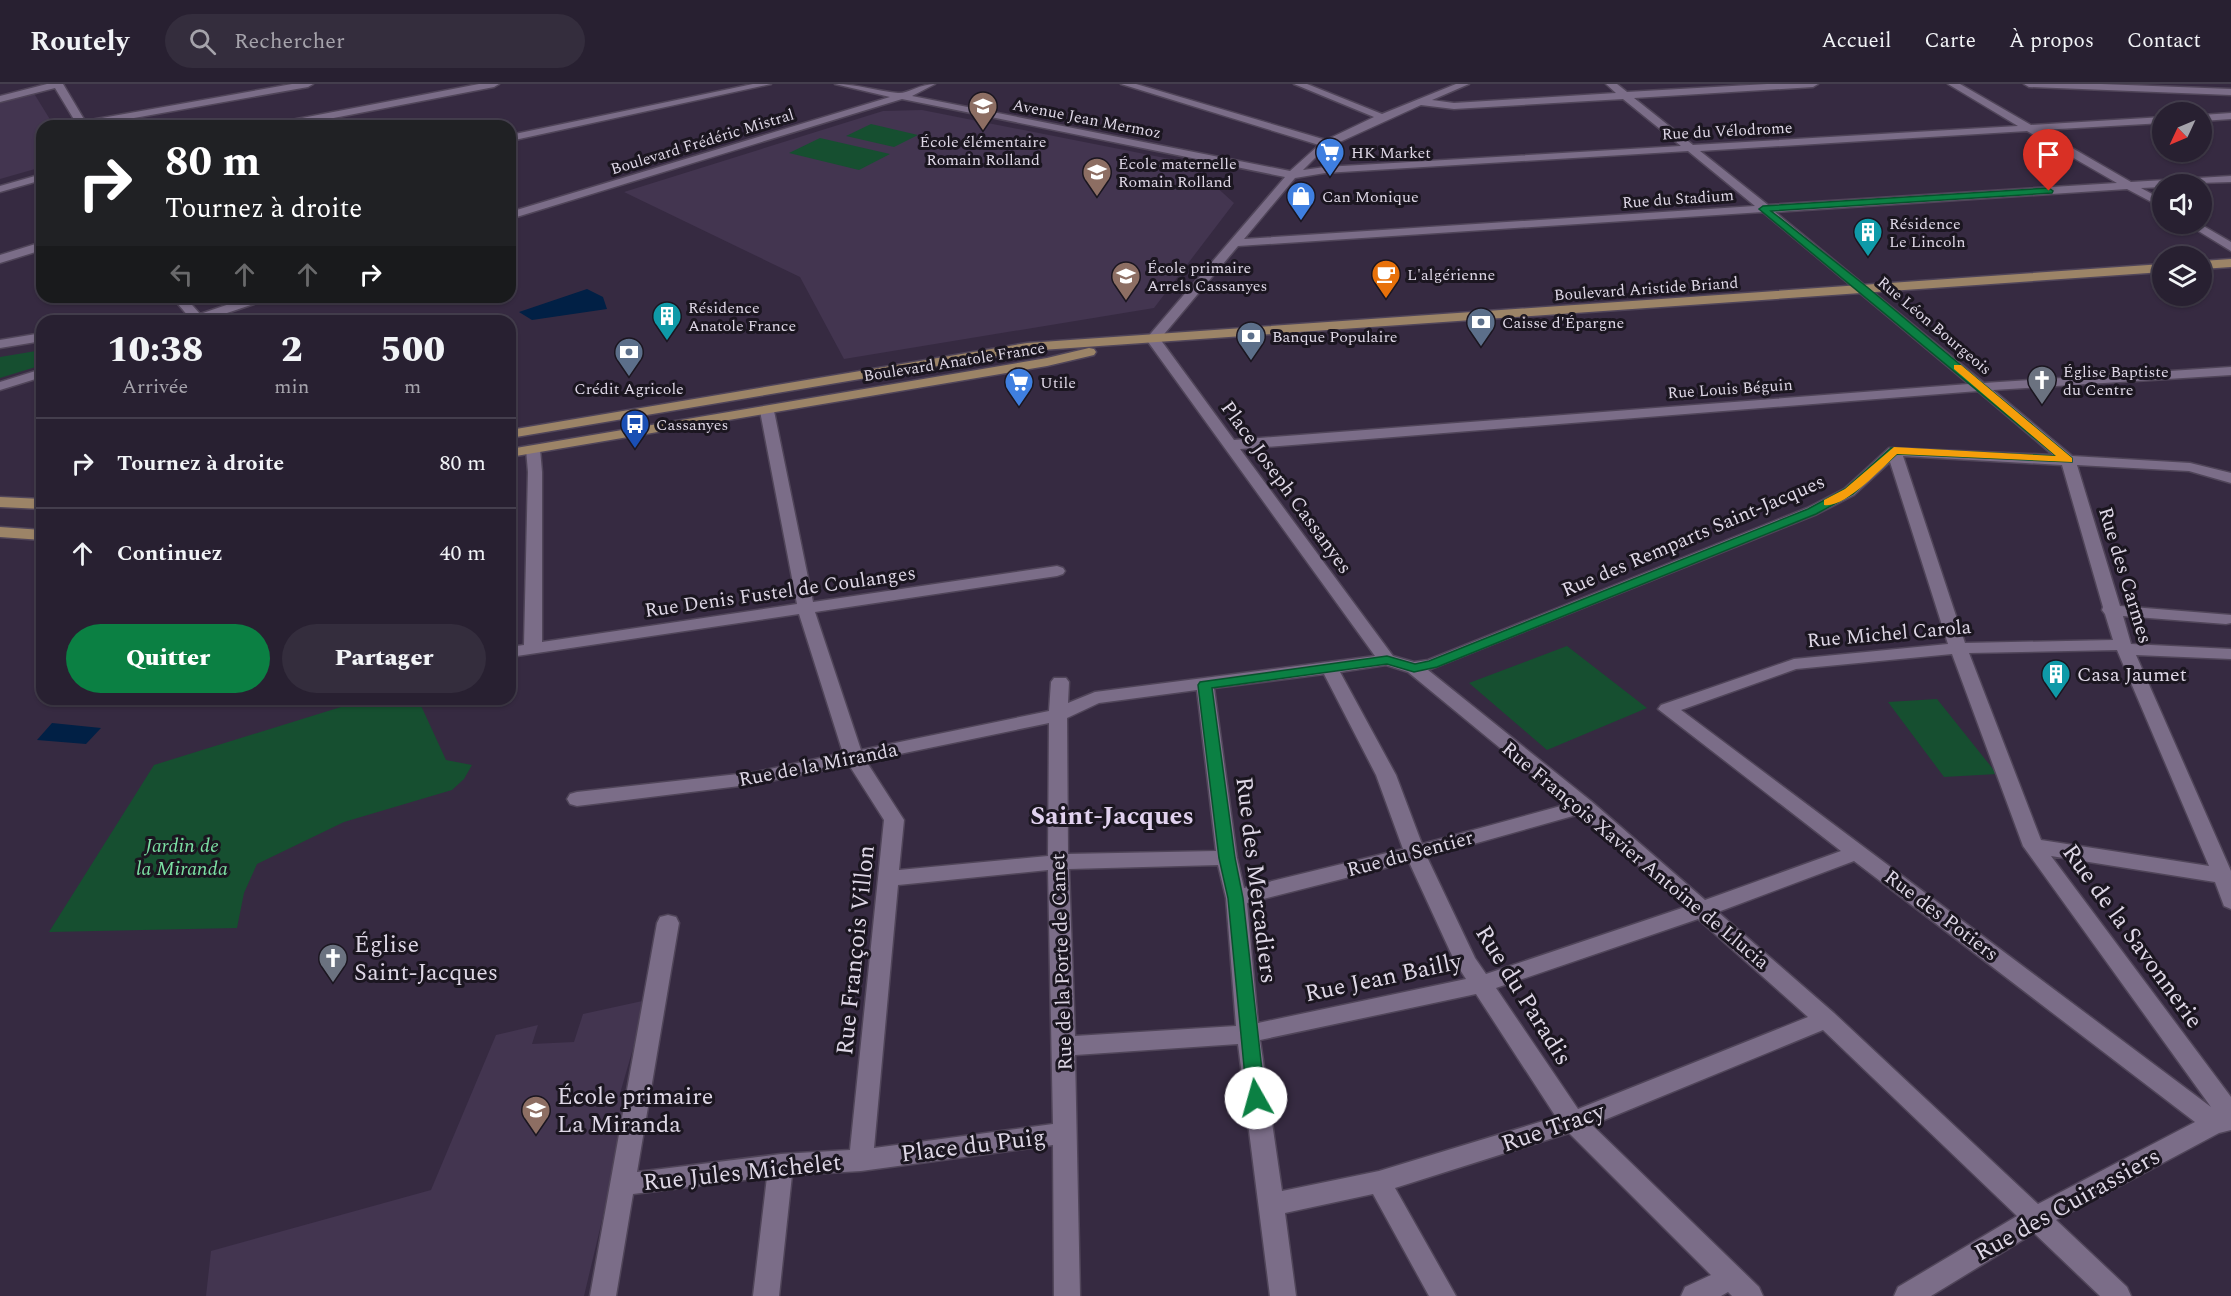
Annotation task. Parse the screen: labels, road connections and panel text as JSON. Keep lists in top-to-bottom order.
{
  "streets": {
    "main road": ["Boulevard Aristide Briand", "Boulevard Anatole France"],
    "street": [
      "Avenue Jean Mermoz",
      "Rue du Vélodrome",
      "Boulevard Frédéric Mistral",
      "Rue du Stadium",
      "Rue Léon Bourgeois",
      "Rue Louis Béguin",
      "Place Joseph Cassanyes",
      "Rue des Remparts Saint-Jacques",
      "Rue des Carmes",
      "Rue Denis Fustel de Coulanges",
      "Rue Michel Carola",
      "Rue de la Miranda",
      "Rue du Sentier",
      "Rue François Xavier Antoine de Llucia",
      "Rue des Mercadiers",
      "Rue des Potiers",
      "Rue de la Savonnerie",
      "Rue François Villon",
      "Rue de la Porte de Canet",
      "Rue Jean Bailly",
      "Rue du Paradis",
      "Rue Tracy",
      "Place du Puig",
      "Rue Jules Michelet",
      "Rue des Cuirassiers"
    ]
  },
  "crossings": [
    ["Avenue Jean Mermoz", "Rue du Vélodrome"],
    ["Avenue Jean Mermoz", "Boulevard Frédéric Mistral"],
    ["Rue du Vélodrome", "Rue Léon Bourgeois"],
    ["Rue du Stadium", "Rue Léon Bourgeois"],
    ["Boulevard Aristide Briand", "Rue Léon Bourgeois"],
    ["Boulevard Aristide Briand", "Boulevard Anatole France"],
    ["Boulevard Aristide Briand", "Place Joseph Cassanyes"],
    ["Rue Léon Bourgeois", "Rue Louis Béguin"],
    ["Rue Léon Bourgeois", "Rue des Carmes"],
    ["Boulevard Anatole France", "Rue François Villon"],
    ["Rue Louis Béguin", "Place Joseph Cassanyes"],
    ["Place Joseph Cassanyes", "Rue François Xavier Antoine de Llucia"],
    ["Rue des Remparts Saint-Jacques", "Rue François Xavier Antoine de Llucia"],
    ["Rue des Remparts Saint-Jacques", "Rue de la Savonnerie"],
    ["Rue des Carmes", "Rue Michel Carola"],
    ["Rue des Carmes", "Rue de la Savonnerie"],
    ["Rue Denis Fustel de Coulanges", "Rue François Villon"],
    ["Rue Michel Carola", "Rue des Potiers"],
    ["Rue Michel Carola", "Rue de la Savonnerie"],
    ["Rue de la Miranda", "Rue François Xavier Antoine de Llucia"],
    ["Rue de la Miranda", "Rue François Villon"],
    ["Rue de la Miranda", "Rue de la Porte de Canet"],
    ["Rue du Sentier", "Rue François Xavier Antoine de Llucia"],
    ["Rue du Sentier", "Rue des Mercadiers"],
    ["Rue du Sentier", "Rue du Paradis"],
    ["Rue François Xavier Antoine de Llucia", "Rue des Mercadiers"],
    ["Rue François Xavier Antoine de Llucia", "Rue de la Porte de Canet"],
    ["Rue François Xavier Antoine de Llucia", "Rue Jean Bailly"],
    ["Rue François Xavier Antoine de Llucia", "Rue du Paradis"],
    ["Rue François Xavier Antoine de Llucia", "Rue Tracy"],
    ["Rue François Xavier Antoine de Llucia", "Rue des Cuirassiers"],
    ["Rue des Mercadiers", "Rue Jean Bailly"],
    ["Rue des Mercadiers", "Rue Tracy"],
    ["Rue des Potiers", "Rue de la Savonnerie"],
    ["Rue des Potiers", "Rue Jean Bailly"],
    ["Rue des Potiers", "Rue des Cuirassiers"],
    ["Rue de la Savonnerie", "Rue des Cuirassiers"],
    ["Rue François Villon", "Place du Puig"],
    ["Rue François Villon", "Rue Jules Michelet"],
    ["Rue de la Porte de Canet", "Rue Jean Bailly"],
    ["Rue de la Porte de Canet", "Place du Puig"],
    ["Rue Jean Bailly", "Rue du Paradis"],
    ["Rue du Paradis", "Rue Tracy"],
    ["Place du Puig", "Rue Jules Michelet"]
  ],
  "districts": ["Saint-Jacques"],
  "parks": ["Jardin de la Miranda"],
  "places": {
    "school or university": [
      "École élémentaire Romain Rolland",
      "École maternelle Romain Rolland",
      "École primaire Arrels Cassanyes",
      "École primaire La Miranda"
    ],
    "supermarket": ["HK Market", "Utile"],
    "shop": ["Can Monique"],
    "building": ["Résidence Le Lincoln", "Résidence Anatole France", "Casa Jaumet"],
    "cafe": ["L'algérienne"],
    "bank": ["Caisse d'Épargne", "Banque Populaire", "Crédit Agricole"],
    "church": ["Église Baptiste du Centre", "Église Saint-Jacques"],
    "bus stop": ["Cassanyes"]
  },
  "north": "bottom left",
  "page": {
    "header": "Routely",
    "search": "Rechercher",
    "nav": [
      "Accueil",
      "Carte",
      "À propos",
      "Contact"
    ],
    "turn": ["80 m", "Tournez à droite"],
    "eta": [
      "10:38",
      "Arrivée",
      "2",
      "min",
      "500",
      "m"
    ],
    "list": [
      {
        "name": "Tournez à droite",
        "value": "80 m"
      },
      {
        "name": "Continuez",
        "value": "40 m"
      }
    ],
    "buttons": ["Quitter", "Partager"]
  }
}
